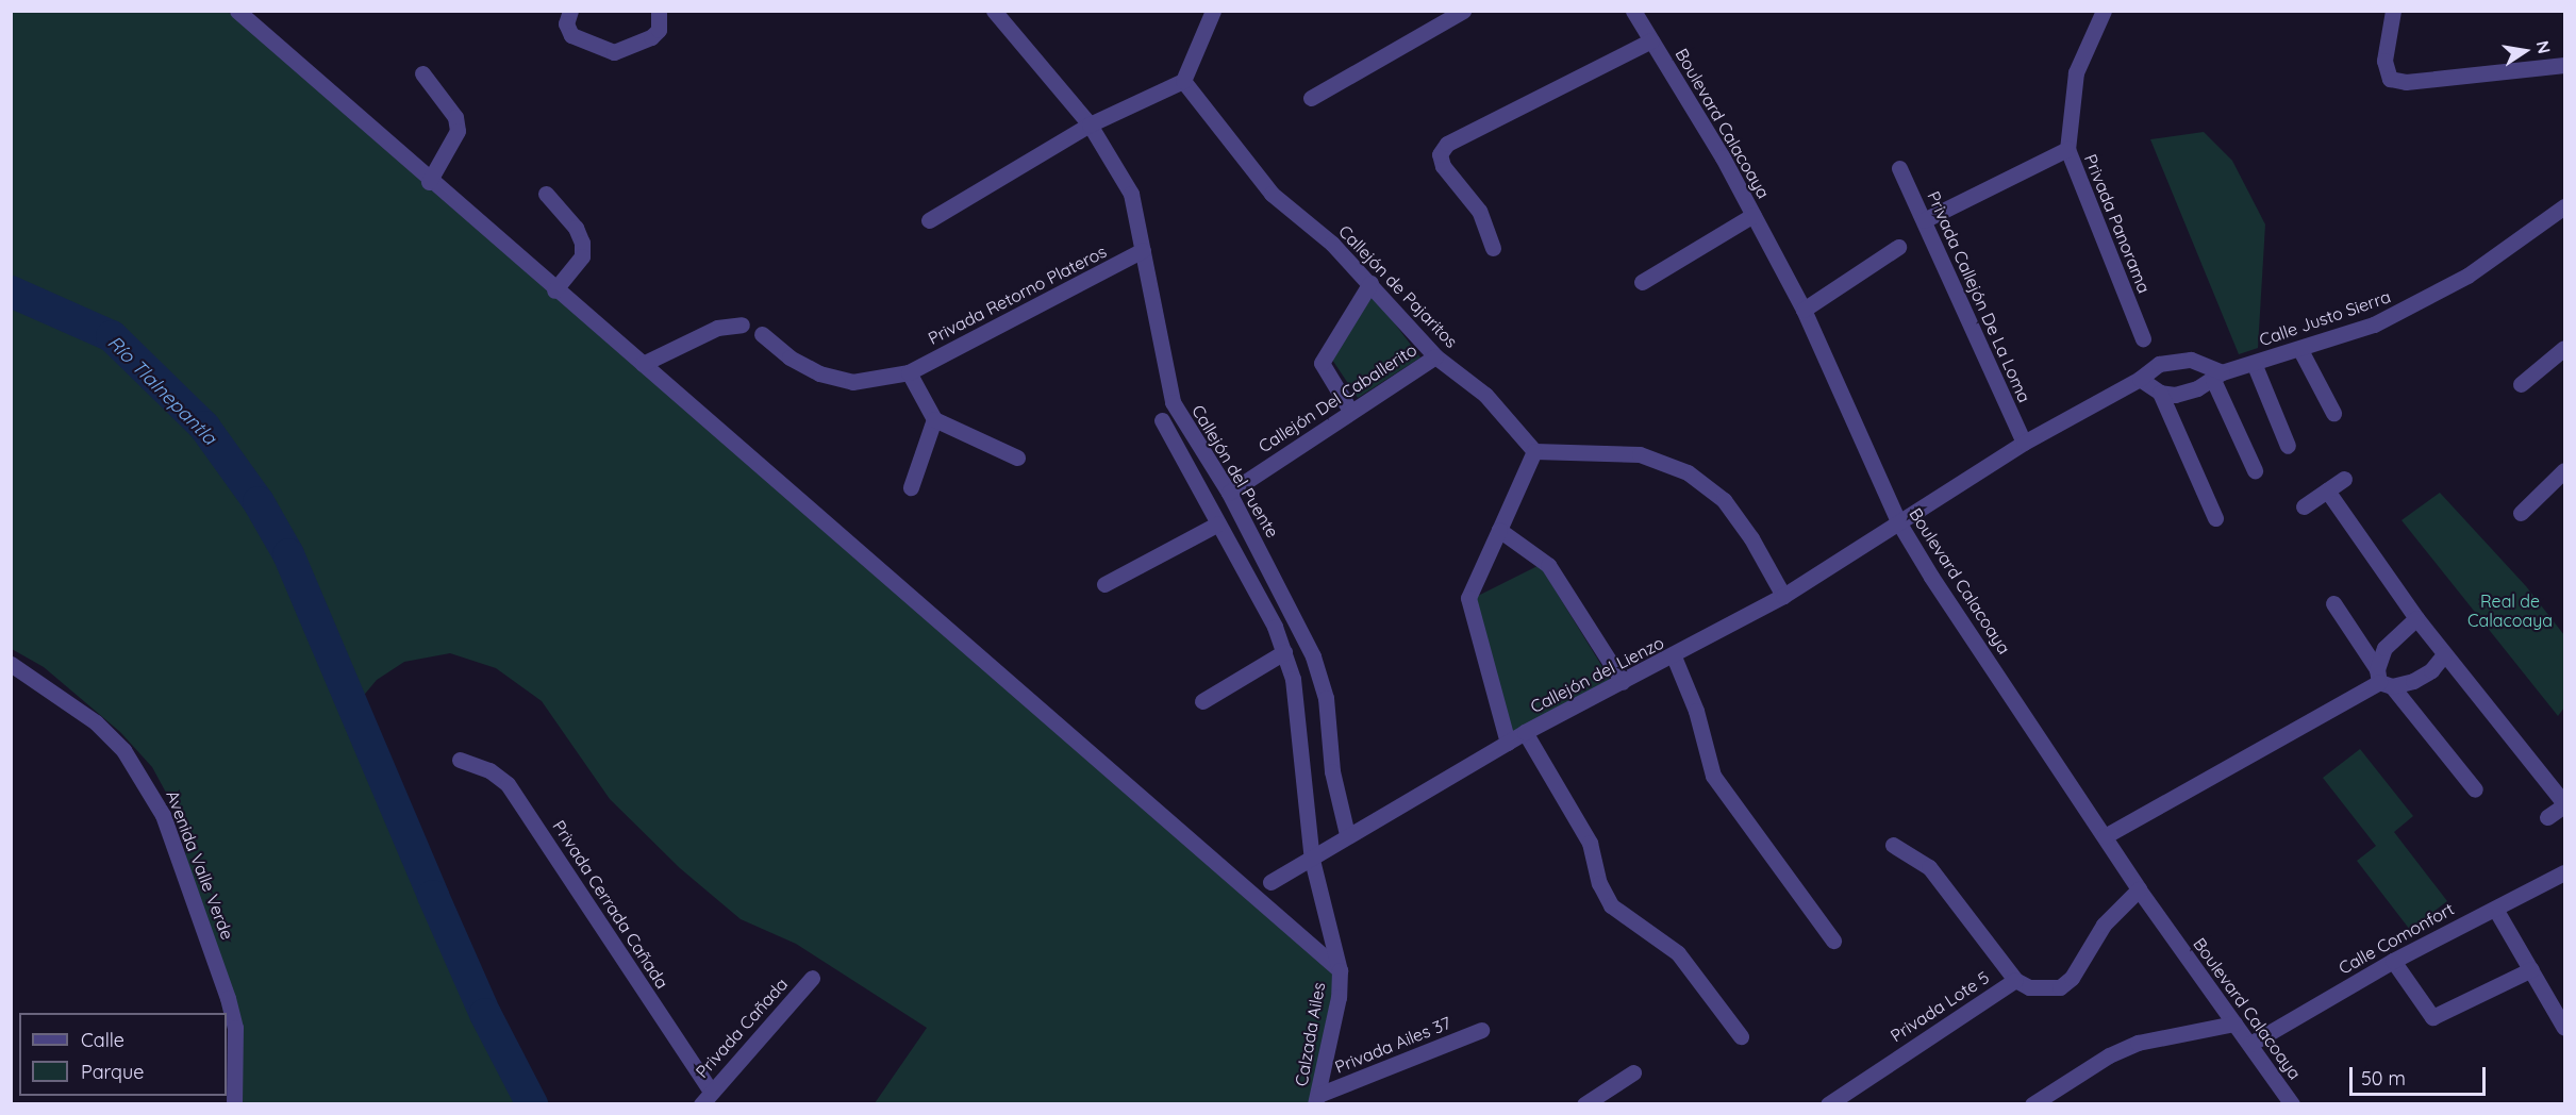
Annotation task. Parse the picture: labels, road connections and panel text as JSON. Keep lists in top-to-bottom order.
{
  "streets": {
    "street": [
      "Boulevard Calacoaya",
      "Privada Panorama",
      "Callejón de Pajaritos",
      "Privada Retorno Plateros",
      "Privada Callejón De La Loma",
      "Calle Justo Sierra",
      "Callejón Del Caballerito",
      "Callejón del Puente",
      "Callejón del Lienzo",
      "Avenida Valle Verde",
      "Privada Cerrada Cañada",
      "Calle Comonfort",
      "Privada Lote 5",
      "Privada Cañada",
      "Calzada Ailes",
      "Privada Ailes 37"
    ]
  },
  "crossings": [
    ["Boulevard Calacoaya", "Callejón del Lienzo"],
    ["Boulevard Calacoaya", "Calle Comonfort"],
    ["Callejón de Pajaritos", "Callejón Del Caballerito"],
    ["Privada Retorno Plateros", "Callejón del Puente"],
    ["Callejón Del Caballerito", "Callejón del Puente"],
    ["Callejón del Puente", "Callejón del Lienzo"],
    ["Callejón del Lienzo", "Calzada Ailes"],
    ["Privada Cerrada Cañada", "Privada Cañada"],
    ["Calzada Ailes", "Privada Ailes 37"]
  ],
  "water": ["Río Tlalnepantla"],
  "parks": ["Real de Calacoaya"],
  "legend": ["Calle", "Parque"],
  "scale_bar": "50 m",
  "north": "right"
}
